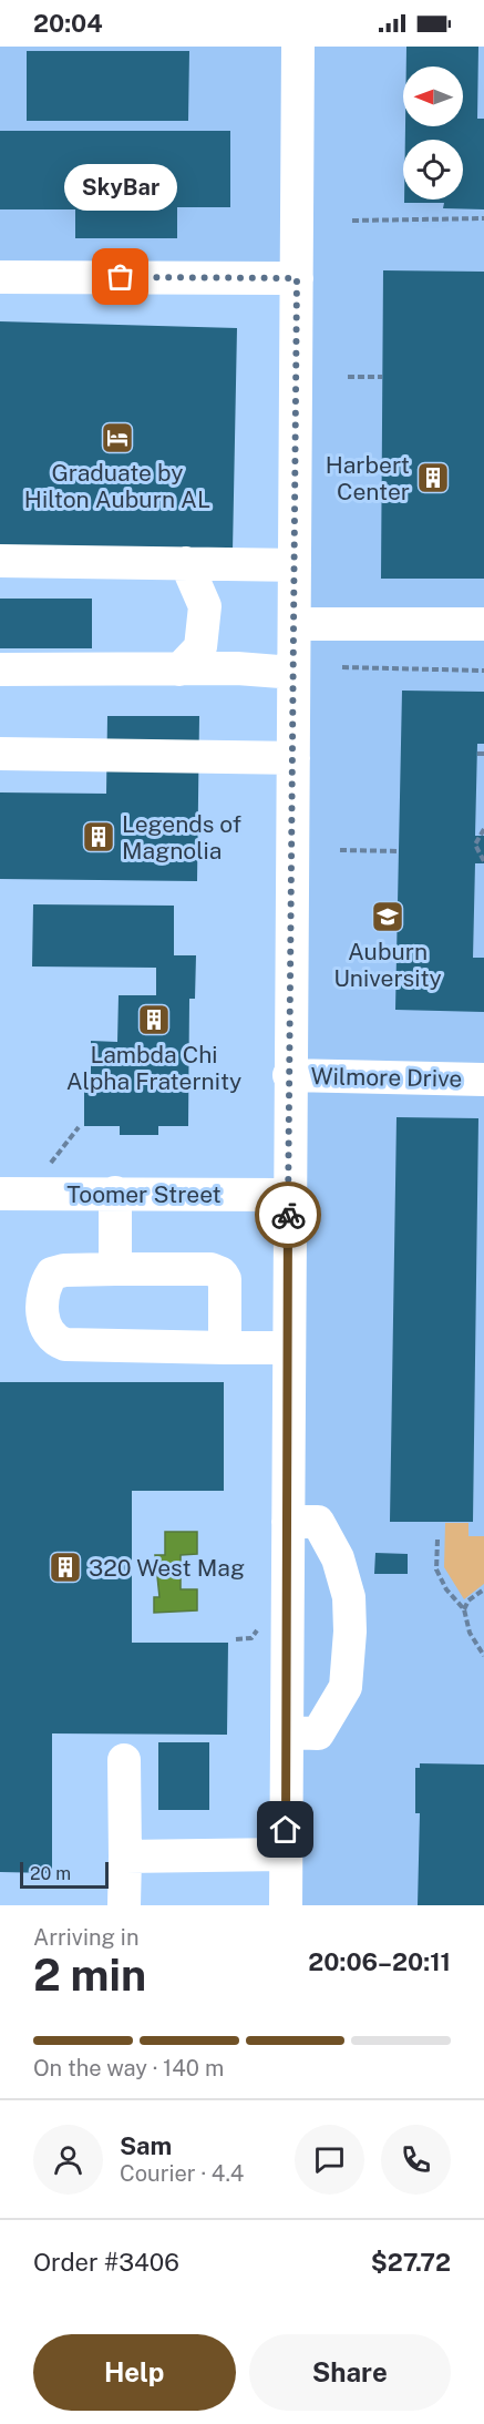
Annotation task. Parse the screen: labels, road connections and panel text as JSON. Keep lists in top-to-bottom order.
{
  "streets": {
    "street": ["Wilmore Drive", "Toomer Street"]
  },
  "places": {
    "other": ["SkyBar"],
    "hotel": ["Graduate by Hilton Auburn AL"],
    "building": [
      "Harbert Center",
      "Legends of Magnolia",
      "Lambda Chi Alpha Fraternity",
      "320 West Mag"
    ],
    "school or university": ["Auburn University"]
  },
  "scale_bar": "20 m",
  "north": "left",
  "page": {
    "status": "20:04",
    "bubble": "SkyBar",
    "scale": "20 m",
    "heading": ["2 min", "Arriving in", "20:06–20:11"],
    "panel": [
      "Sam",
      "Courier · 4.4",
      "Order #3406",
      "$27.72"
    ],
    "bar": "On the way · 140 m",
    "buttons": ["Help", "Share"]
  }
}
